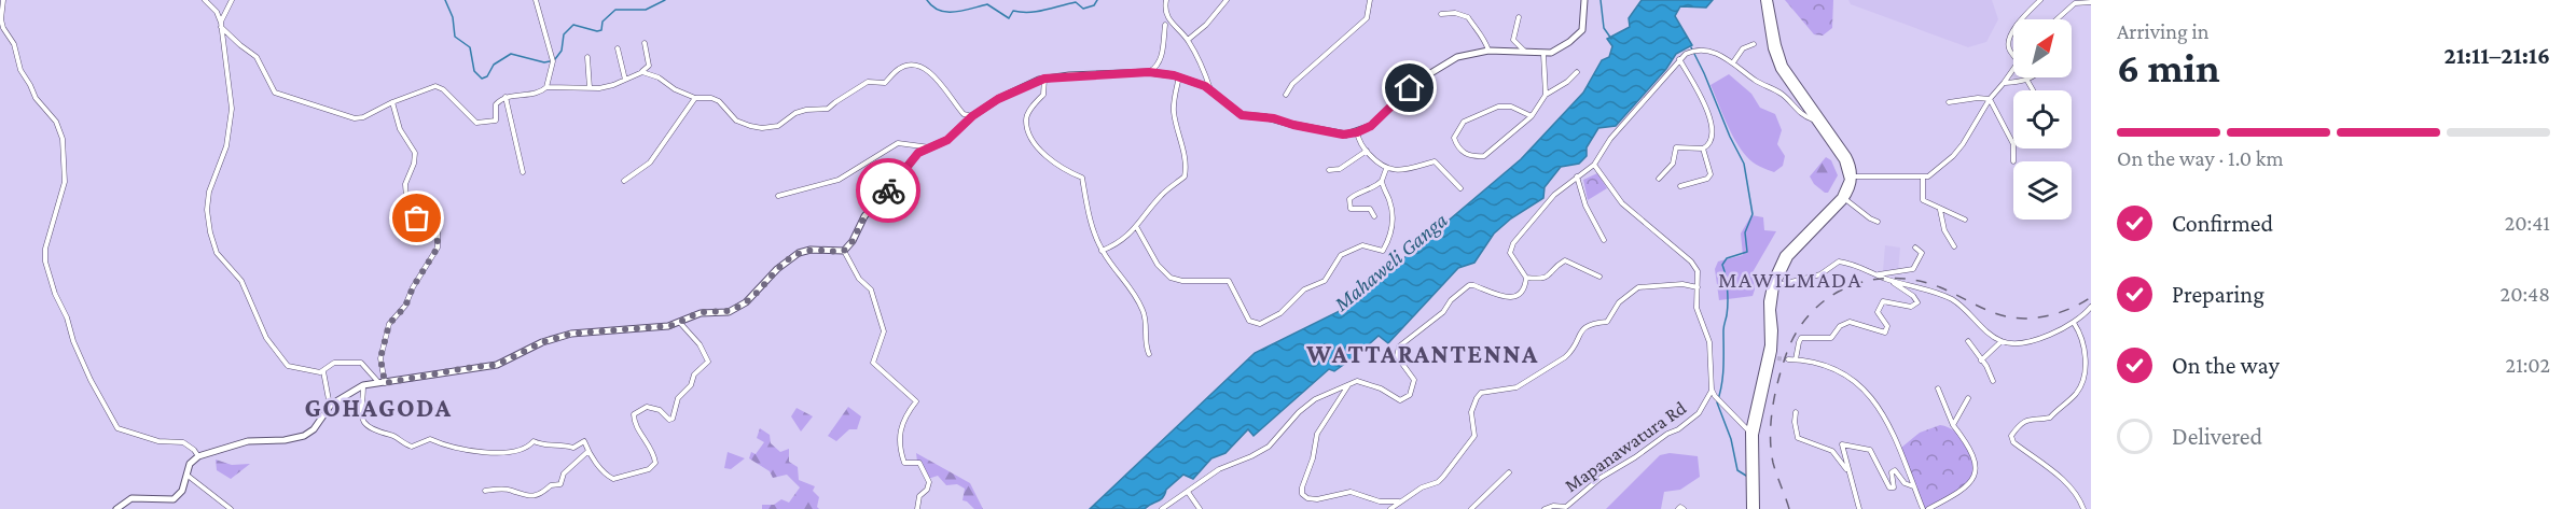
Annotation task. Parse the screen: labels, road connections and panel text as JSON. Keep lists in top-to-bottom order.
{
  "streets": {
    "street": ["Mapanawatura Rd"]
  },
  "districts": ["MAWILMADA", "WATTARANTENNA", "GOHAGODA"],
  "water": ["Mahaweli Ganga"],
  "north": "top right",
  "page": {
    "heading": ["6 min", "Arriving in", "21:11–21:16"],
    "bar": "On the way · 1.0 km",
    "list": [
      ["Confirmed", "20:41"],
      ["Preparing", "20:48"],
      ["On the way", "21:02"],
      "Delivered"
    ]
  }
}
